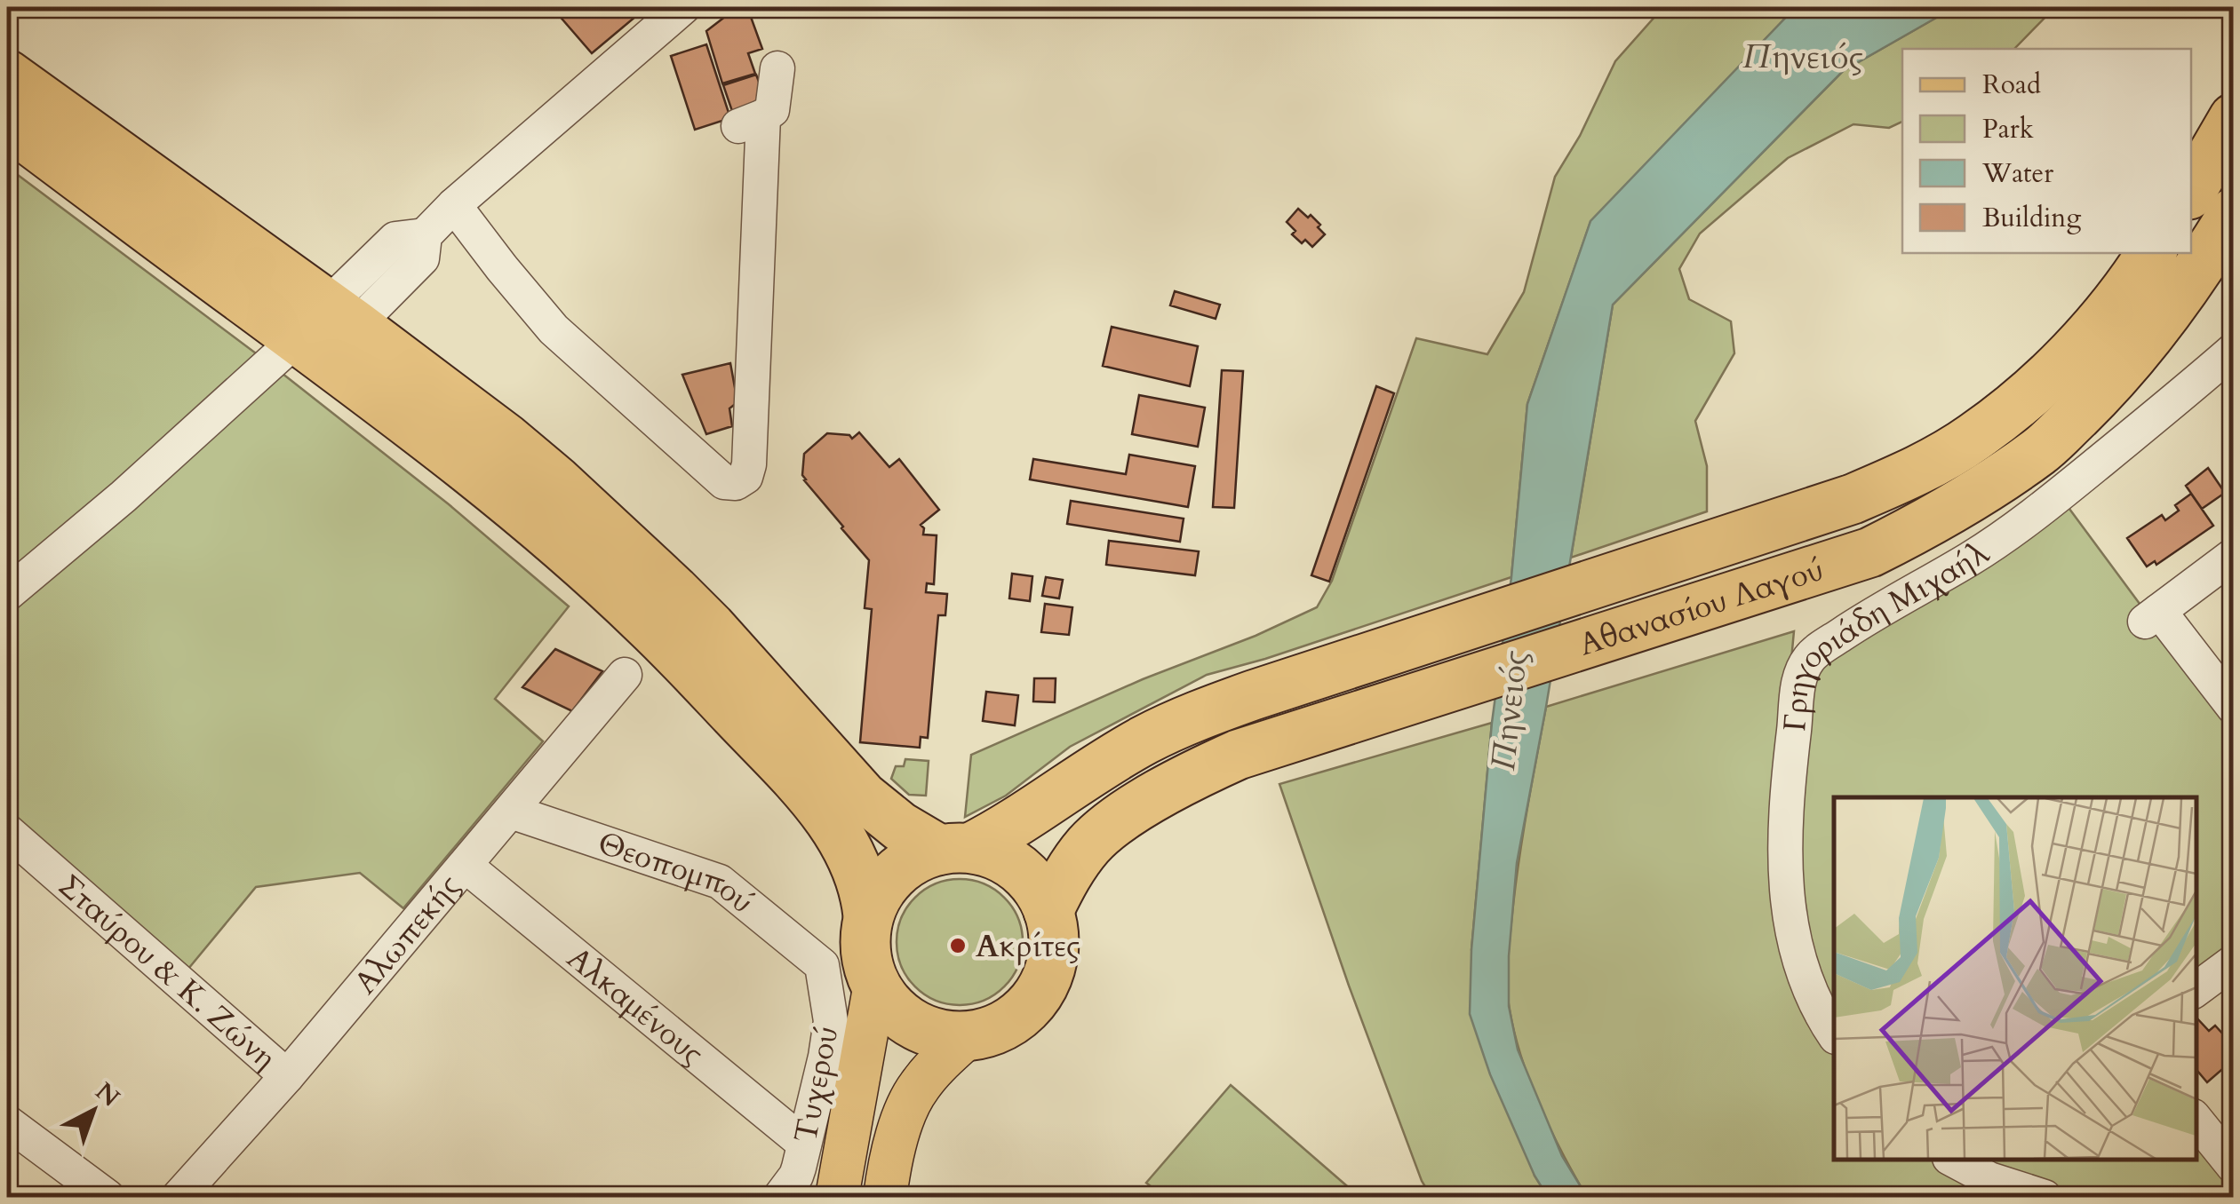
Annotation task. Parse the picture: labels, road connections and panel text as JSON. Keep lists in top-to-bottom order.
{
  "streets": {
    "highway": ["Αθανασίου Λαγού"],
    "street": [
      "Γρηγοριάδη Μιχαήλ",
      "Θεοπομπού",
      "Αλωπεκής",
      "Σταύρου & Κ. Ζώνη",
      "Αλκαμένους",
      "Τυχερού"
    ]
  },
  "crossings": [
    ["Θεοπομπού", "Αλωπεκής"],
    ["Θεοπομπού", "Τυχερού"],
    ["Αλωπεκής", "Σταύρου & Κ. Ζώνη"],
    ["Αλωπεκής", "Αλκαμένους"],
    ["Αλκαμένους", "Τυχερού"]
  ],
  "water": ["Πηνειός"],
  "places": ["Ακρίτες"],
  "legend": [
    "Road",
    "Park",
    "Water",
    "Building"
  ],
  "north": "top right"
}
